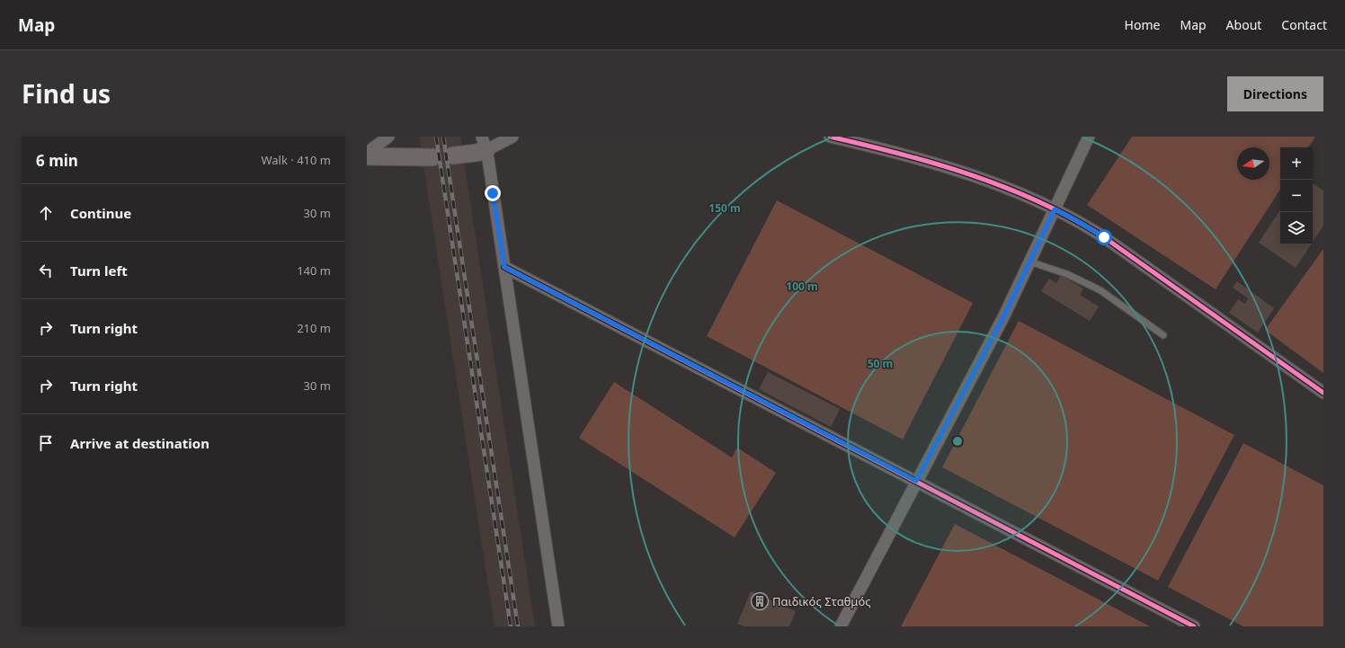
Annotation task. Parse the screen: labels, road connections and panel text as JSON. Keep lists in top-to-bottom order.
{
  "places": {
    "building": ["Παιδικός Σταθμός"]
  },
  "north": "left",
  "page": {
    "header": "Map",
    "nav": [
      "Home",
      "Map",
      "About",
      "Contact"
    ],
    "title": "Find us",
    "buttons": "Directions",
    "heading": ["6 min", "Walk · 410 m"],
    "map_buttons": ["+", "−"],
    "list": [
      ["Continue", "30 m"],
      ["Turn left", "140 m"],
      ["Turn right", "210 m"],
      ["Turn right", "30 m"],
      "Arrive at destination"
    ]
  },
  "rings": ["150 m", "100 m", "50 m"]
}
